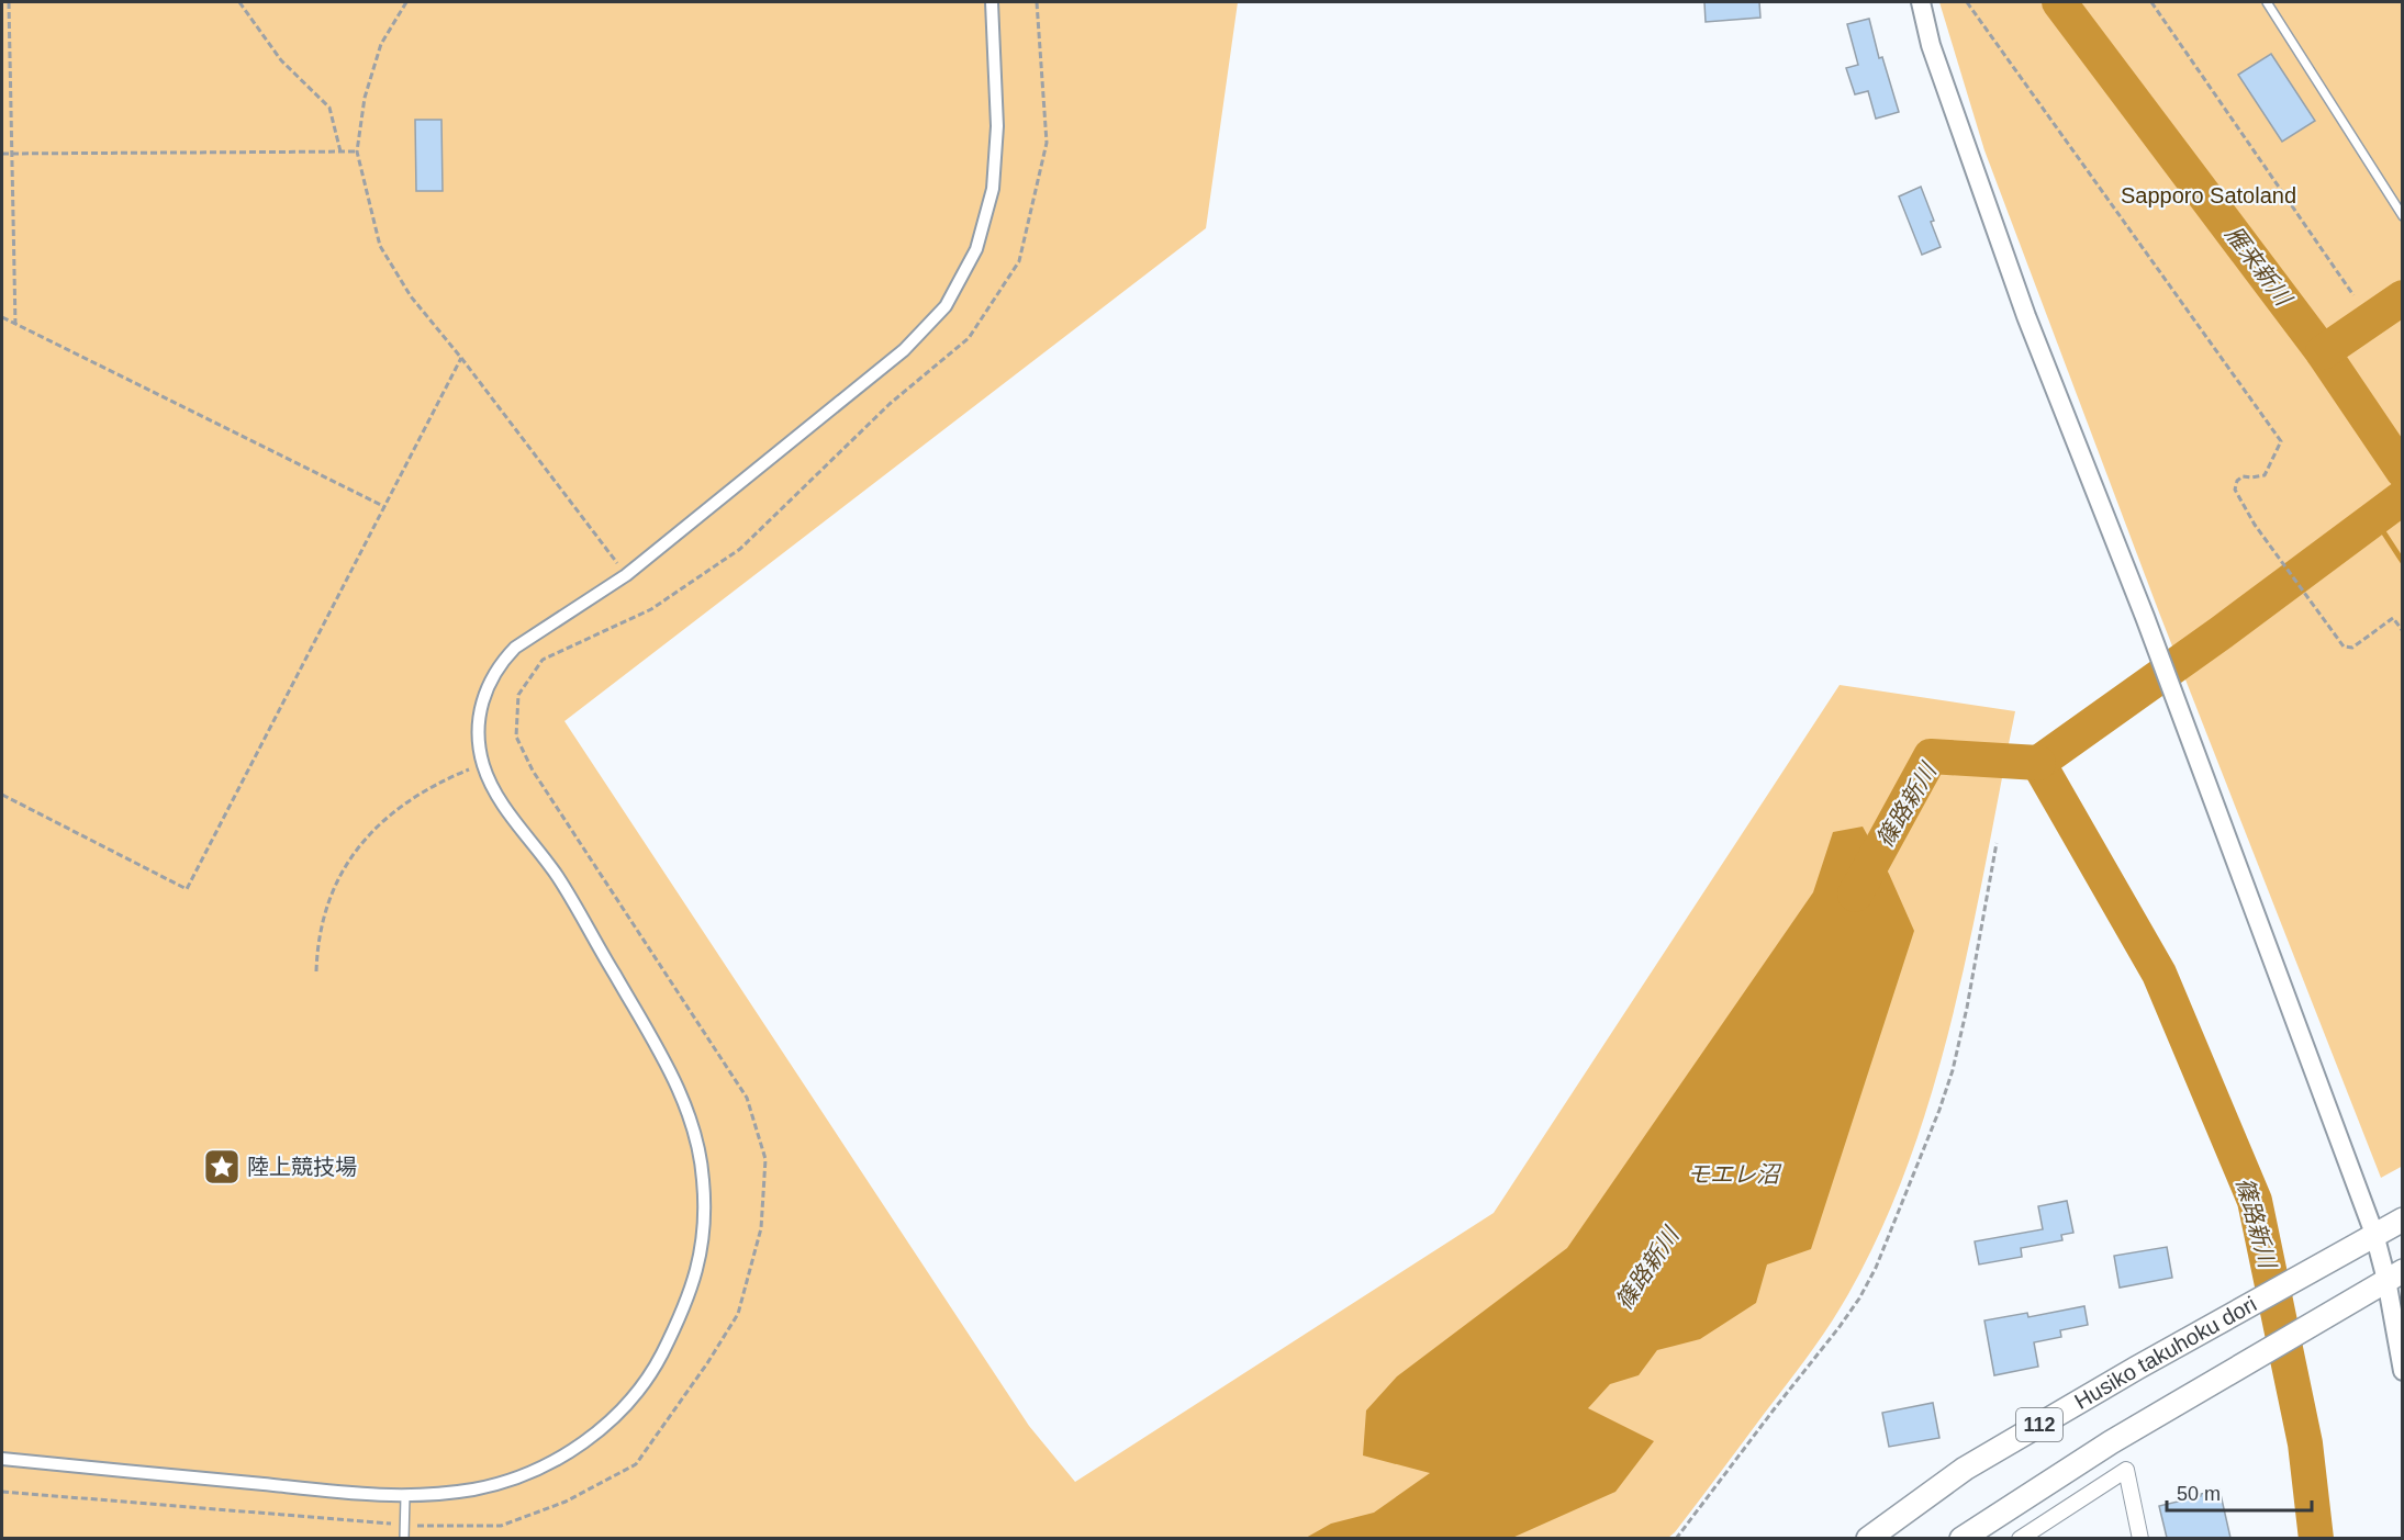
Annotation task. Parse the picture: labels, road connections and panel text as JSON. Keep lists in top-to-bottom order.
{
  "streets": {
    "main road": ["Husiko takuhoku dori", "112"]
  },
  "water": ["雁来新川", "篠路新川", "モエレ沼"],
  "parks": ["Sapporo Satoland"],
  "places": {
    "place": ["陸上競技場"]
  },
  "scale_bar": "50 m"
}
